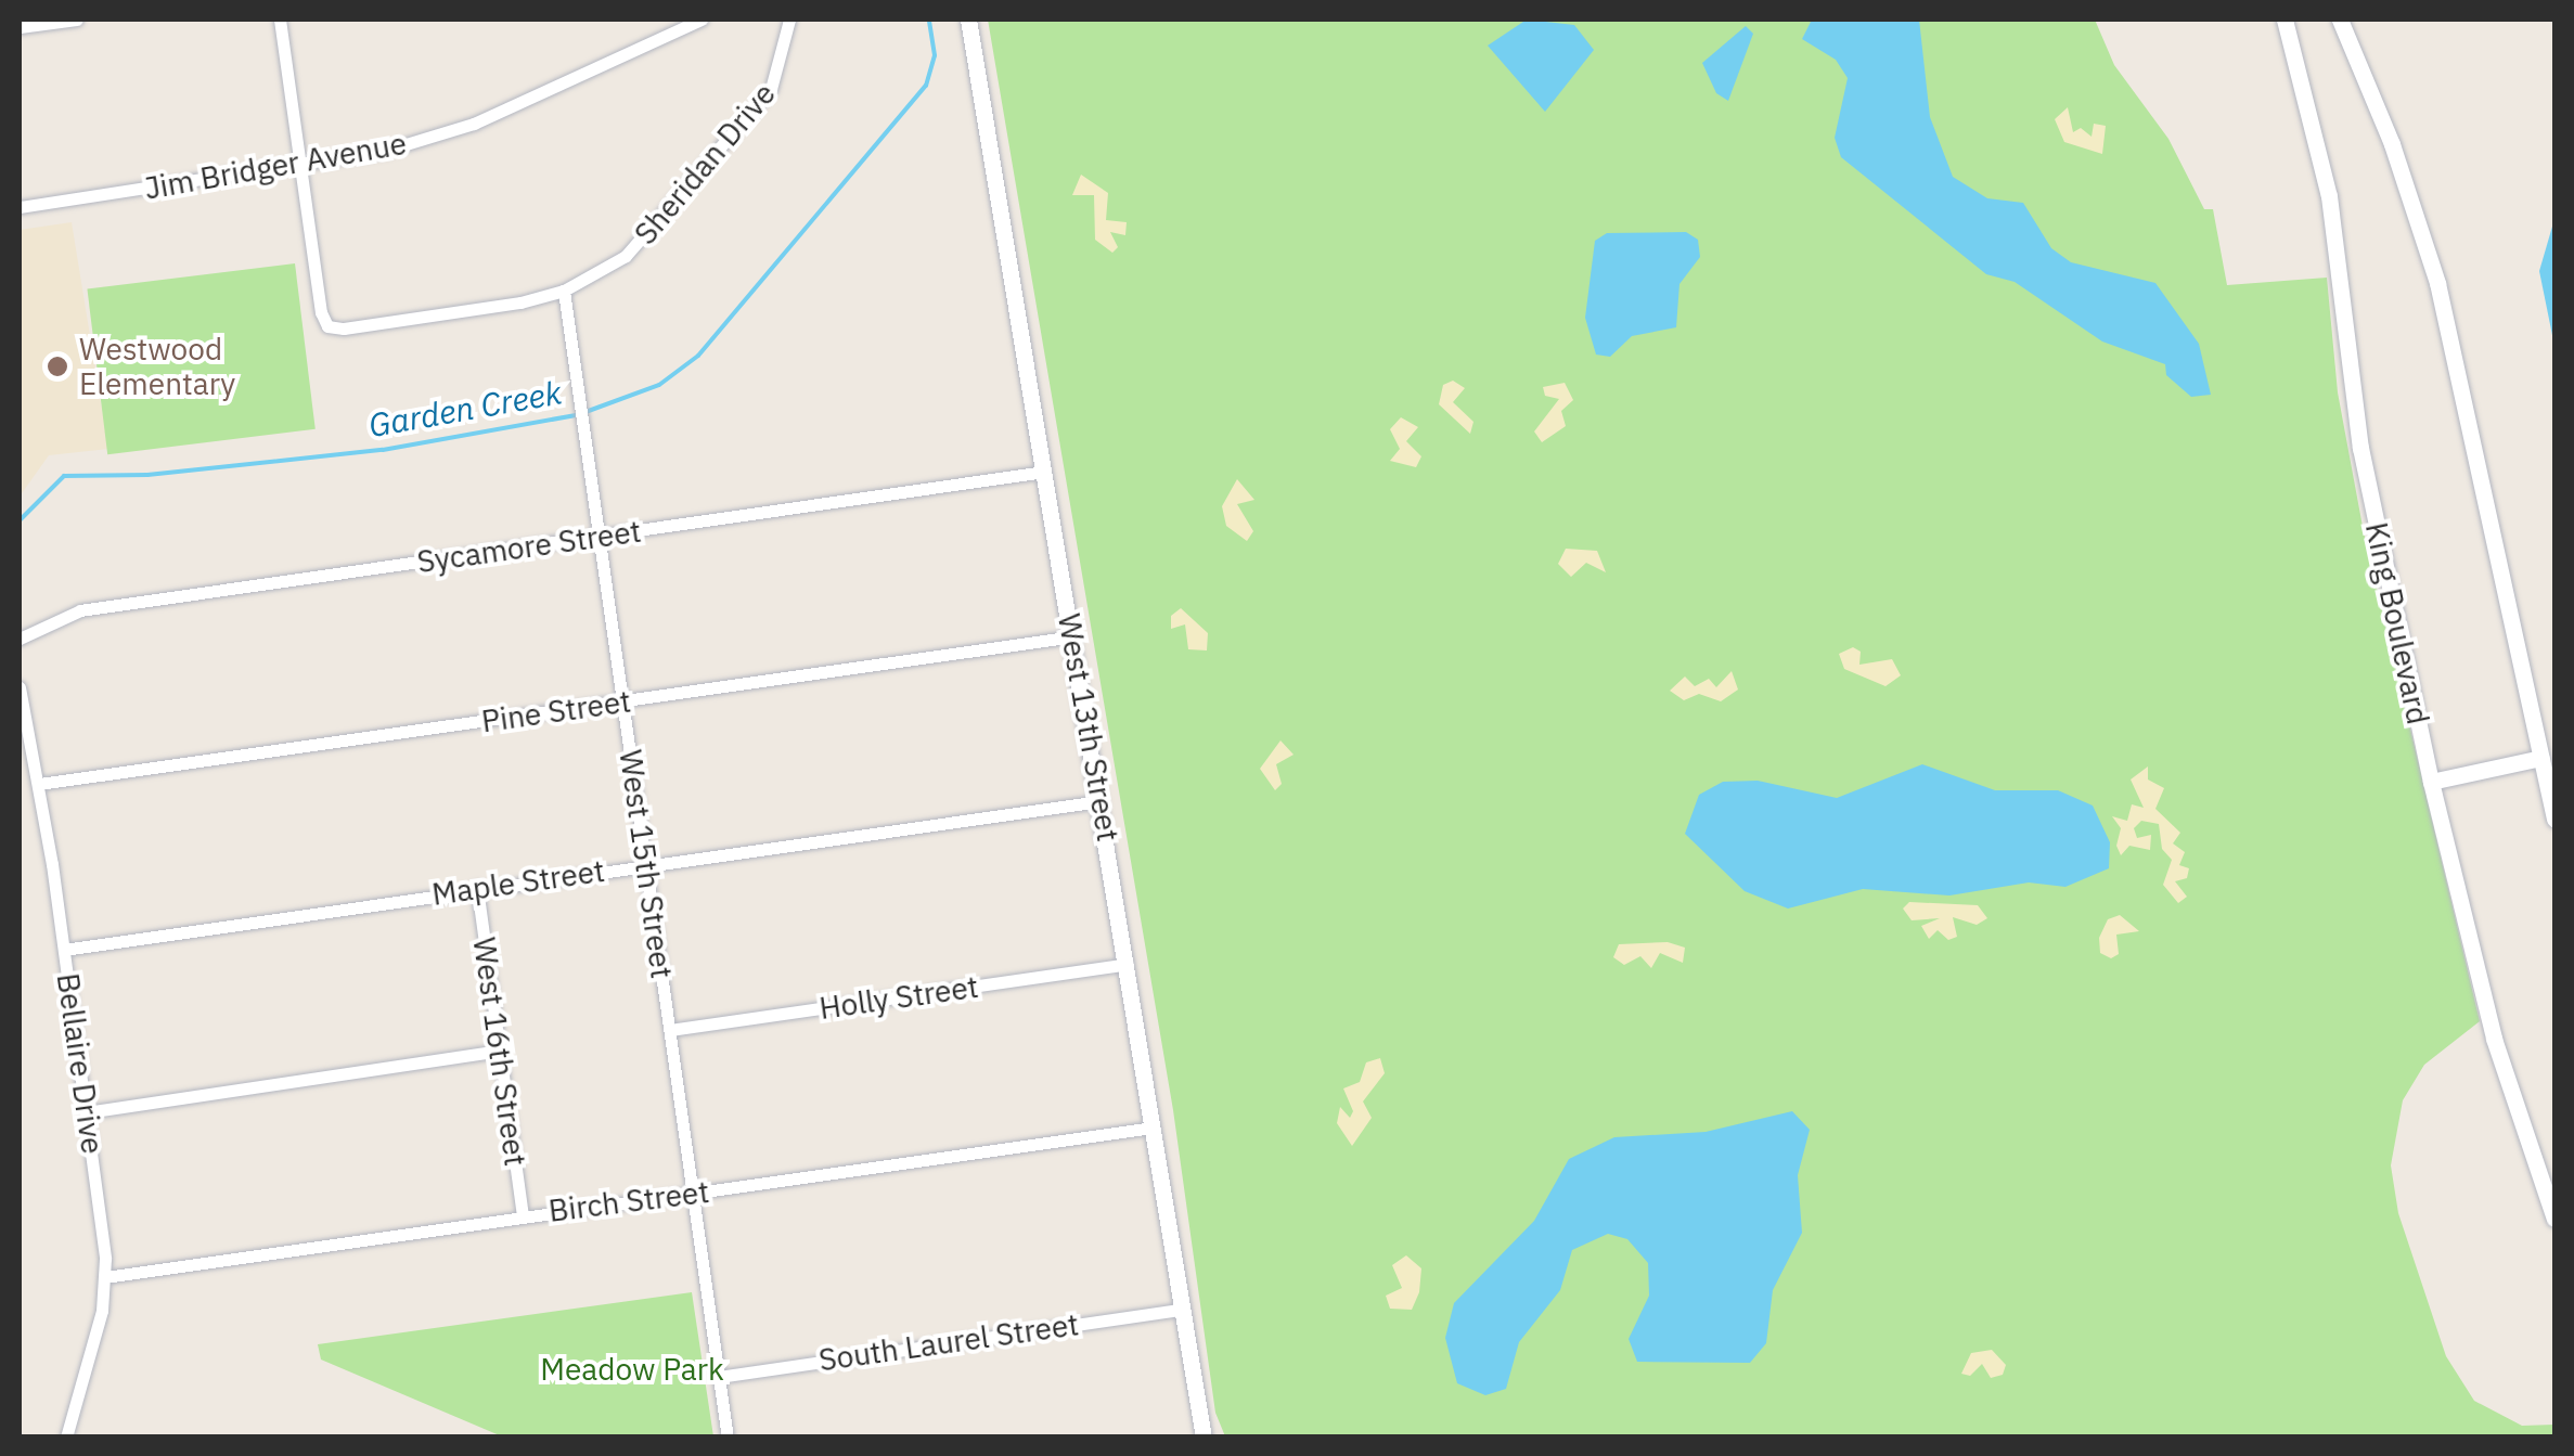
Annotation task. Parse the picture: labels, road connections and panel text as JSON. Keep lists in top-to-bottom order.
{
  "streets": {
    "street": [
      "Sheridan Drive",
      "Jim Bridger Avenue",
      "Sycamore Street",
      "King Boulevard",
      "Pine Street",
      "West 13th Street",
      "West 15th Street",
      "Maple Street",
      "Holly Street",
      "West 16th Street",
      "Bellaire Drive",
      "Birch Street",
      "South Laurel Street"
    ]
  },
  "crossings": [
    ["Sheridan Drive", "Jim Bridger Avenue"],
    ["Sheridan Drive", "West 15th Street"],
    ["Sycamore Street", "West 13th Street"],
    ["Sycamore Street", "West 15th Street"],
    ["Pine Street", "West 13th Street"],
    ["Pine Street", "West 15th Street"],
    ["Pine Street", "Bellaire Drive"],
    ["West 13th Street", "Maple Street"],
    ["West 13th Street", "Holly Street"],
    ["West 13th Street", "Birch Street"],
    ["West 13th Street", "South Laurel Street"],
    ["West 15th Street", "Maple Street"],
    ["West 15th Street", "Holly Street"],
    ["West 15th Street", "Birch Street"],
    ["West 15th Street", "South Laurel Street"],
    ["Maple Street", "West 16th Street"],
    ["Maple Street", "Bellaire Drive"],
    ["West 16th Street", "Birch Street"],
    ["Bellaire Drive", "Birch Street"]
  ],
  "water": ["Garden Creek"],
  "parks": ["Meadow Park"],
  "places": ["Westwood Elementary"]
}
